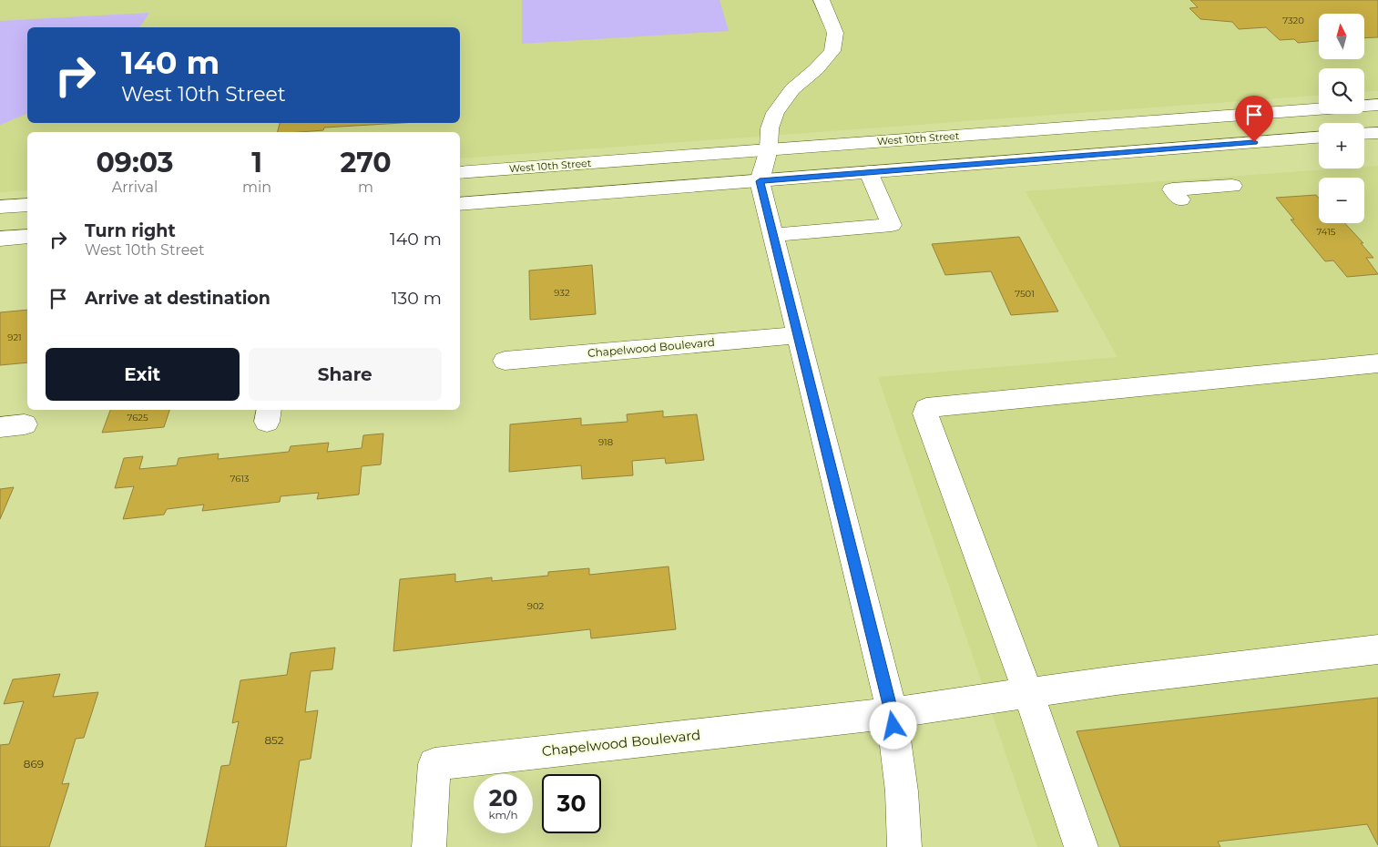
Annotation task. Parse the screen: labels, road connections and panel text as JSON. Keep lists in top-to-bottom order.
{
  "streets": {
    "main road": ["West 10th Street", "Chapelwood Boulevard"]
  },
  "house_numbers": [
    "7320",
    "7415",
    "932",
    "7501",
    "921",
    "7625",
    "918",
    "7613",
    "902",
    "852",
    "869"
  ],
  "north": "top",
  "page": {
    "map_buttons": ["+", "−"],
    "turn": ["140 m", "West 10th Street"],
    "eta": [
      "09:03",
      "Arrival",
      "1",
      "min",
      "270",
      "m"
    ],
    "list": [
      {
        "name": "Turn right",
        "note": "West 10th Street",
        "value": "140 m"
      },
      {
        "name": "Arrive at destination",
        "value": "130 m"
      }
    ],
    "buttons": ["Exit", "Share"],
    "speed": "20 km/h",
    "limit": "30"
  }
}
